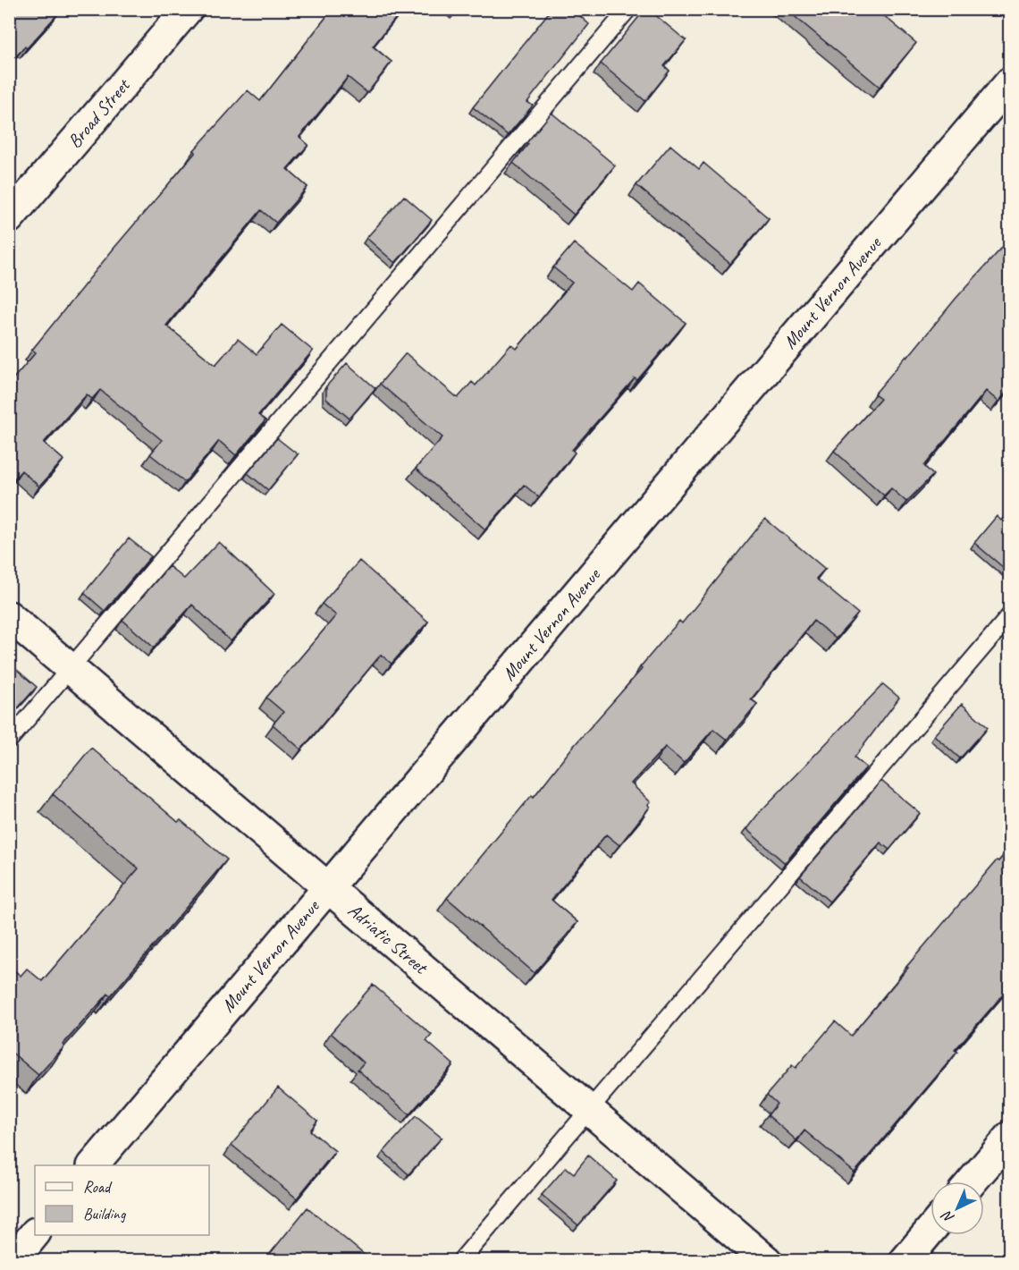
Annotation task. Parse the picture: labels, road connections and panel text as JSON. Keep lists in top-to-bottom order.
{
  "streets": {
    "street": ["Broad Street", "Mount Vernon Avenue", "Adriatic Street"]
  },
  "crossings": [
    ["Mount Vernon Avenue", "Adriatic Street"]
  ],
  "legend": ["Road", "Building"],
  "north": "bottom left"
}
